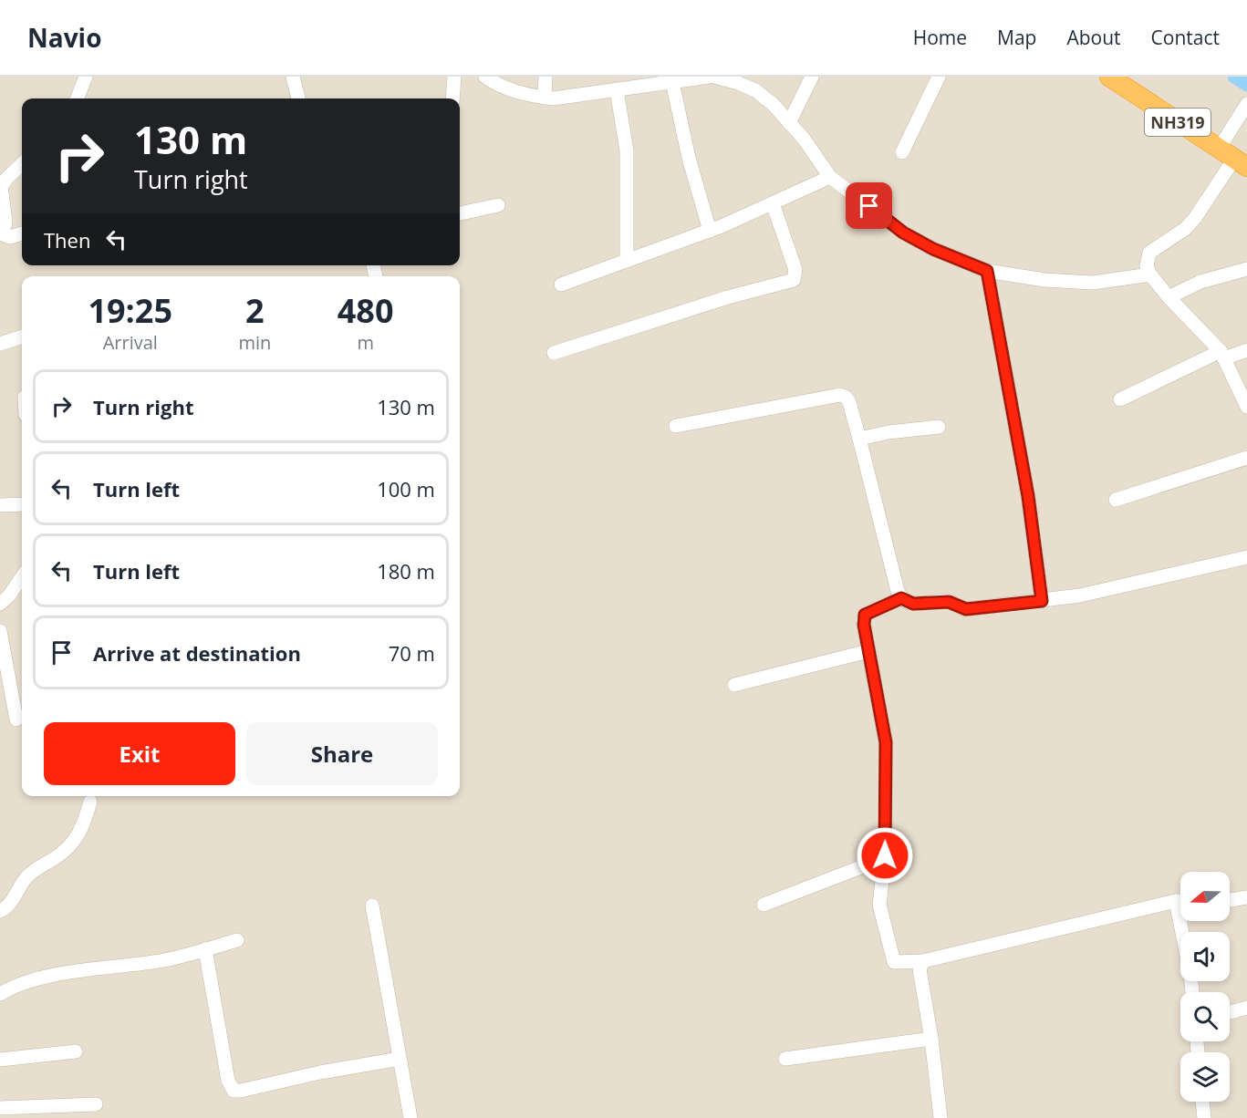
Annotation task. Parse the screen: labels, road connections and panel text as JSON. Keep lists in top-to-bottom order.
{
  "streets": {
    "highway": ["NH319"]
  },
  "north": "left",
  "page": {
    "header": "Navio",
    "nav": [
      "Home",
      "Map",
      "About",
      "Contact"
    ],
    "turn": ["130 m", "Turn right"],
    "then": "Then",
    "eta": [
      "19:25",
      "Arrival",
      "2",
      "min",
      "480",
      "m"
    ],
    "list": [
      {
        "name": "Turn right",
        "value": "130 m"
      },
      {
        "name": "Turn left",
        "value": "100 m"
      },
      {
        "name": "Turn left",
        "value": "180 m"
      },
      {
        "name": "Arrive at destination",
        "value": "70 m"
      }
    ],
    "buttons": ["Exit", "Share"]
  }
}
